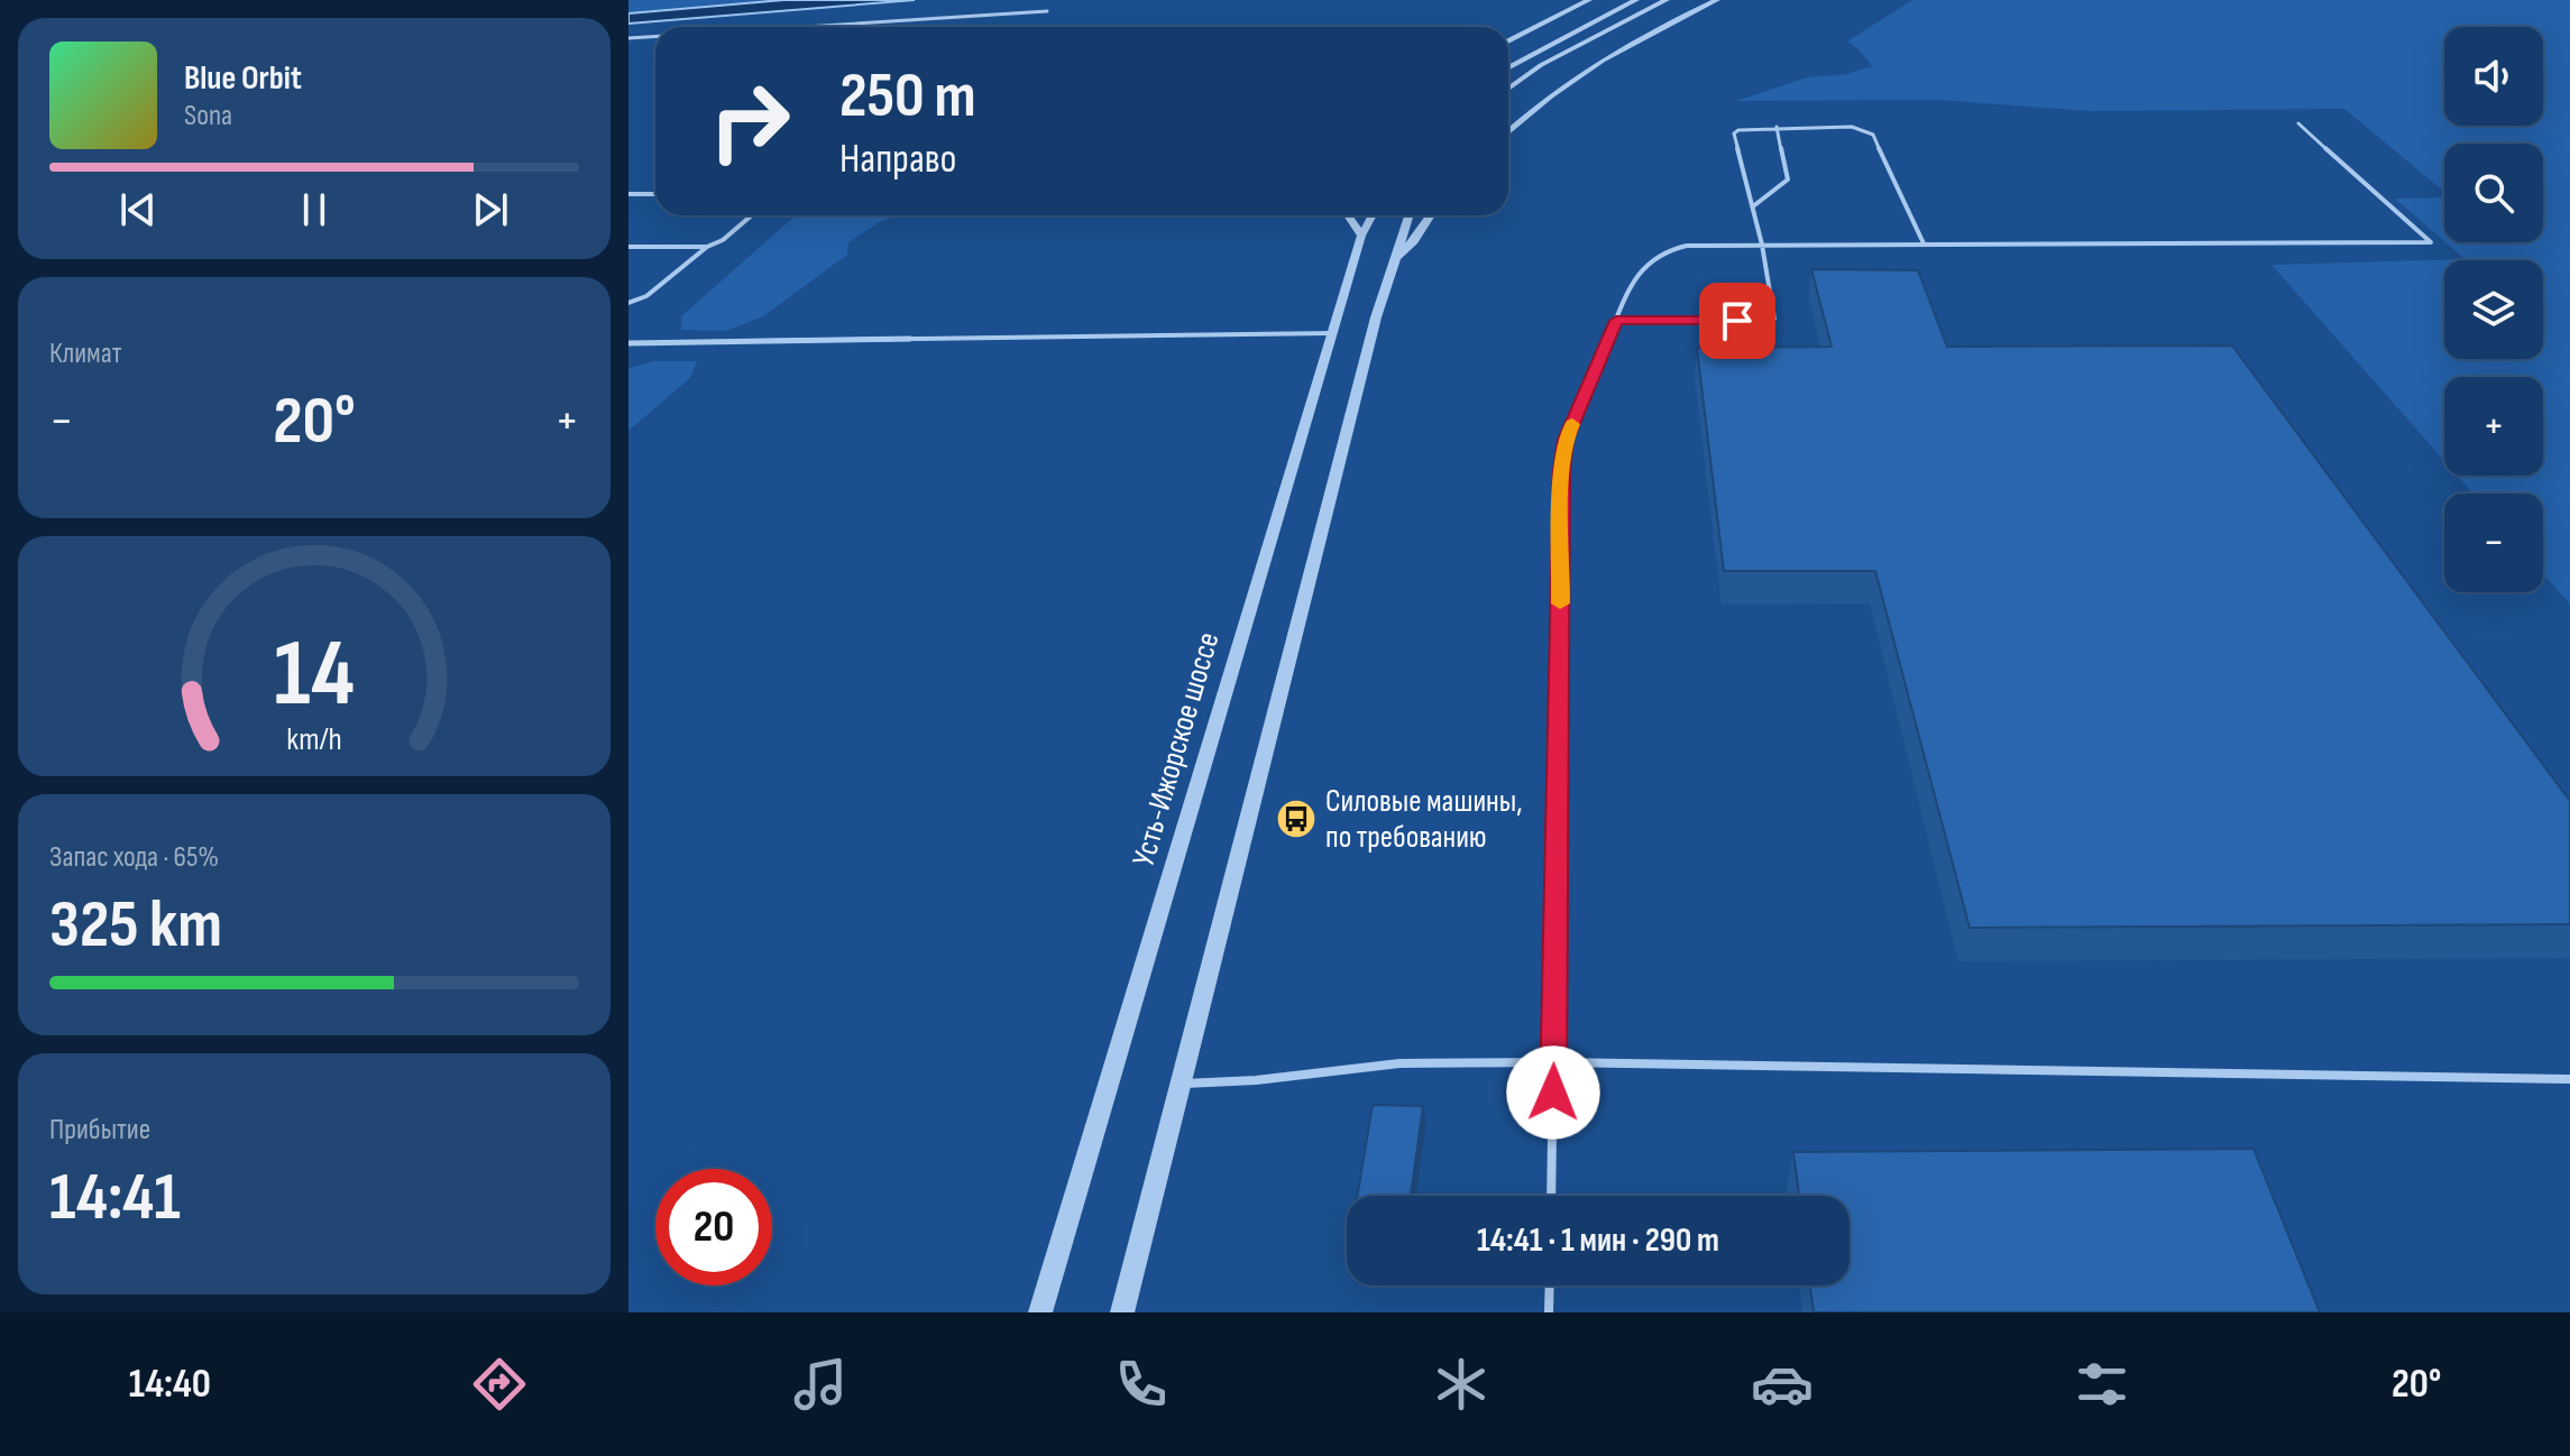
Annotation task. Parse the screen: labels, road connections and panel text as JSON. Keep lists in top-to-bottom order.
{
  "streets": {
    "street": ["Усть-Ижорское шоссе"]
  },
  "places": {
    "bus stop": ["Силовые машины, по требованию"]
  },
  "page": {
    "map_buttons": ["+", "−"],
    "turn": ["250 m", "Направо"],
    "song": ["Blue Orbit", "Sona"],
    "tile": [
      "Климат",
      ["Запас хода · 65%", "325 km"],
      ["Прибытие", "14:41"]
    ],
    "heat": ["−", "20°", "+"],
    "limit": "20",
    "trip": "14:41 · 1 мин · 290 m",
    "tabs": ["14:40", "20°"],
    "gauge": ["14", "km/h"]
  }
}
